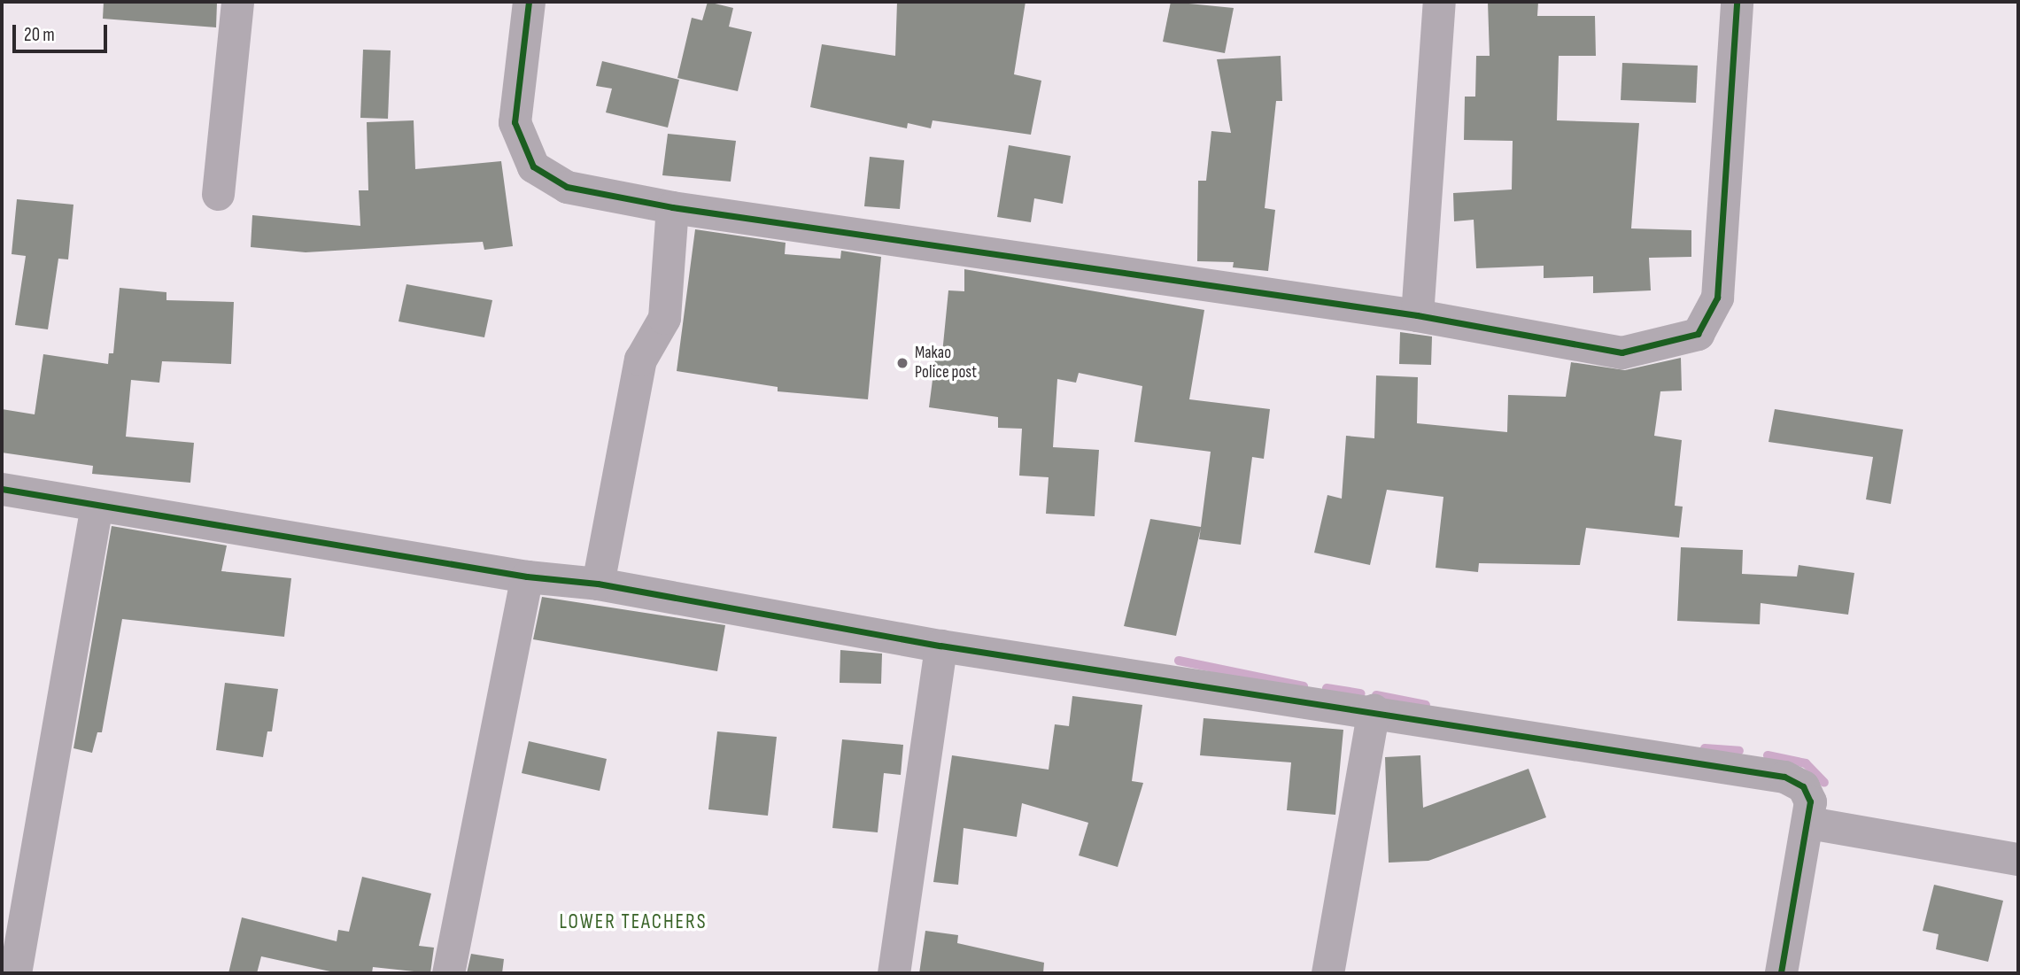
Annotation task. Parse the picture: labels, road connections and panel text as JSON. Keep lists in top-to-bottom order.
{
  "districts": ["LOWER TEACHERS"],
  "places": ["Makao Police post"],
  "scale_bar": "20 m"
}
